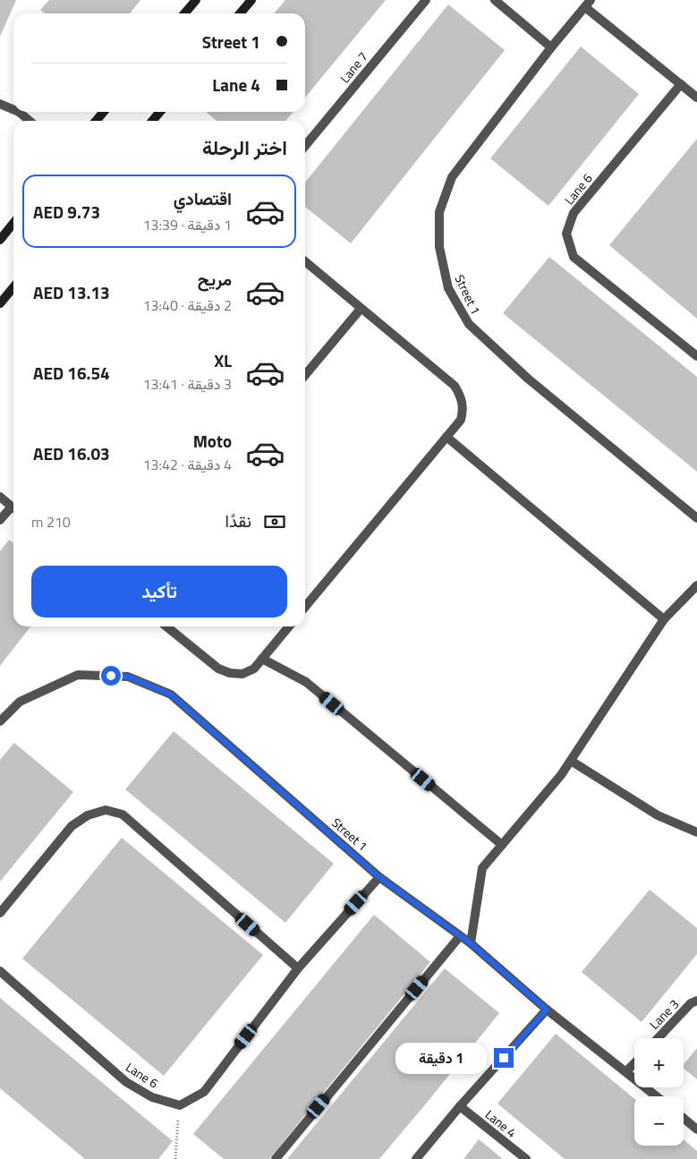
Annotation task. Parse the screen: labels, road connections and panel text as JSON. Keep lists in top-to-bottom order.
{
  "streets": {
    "street": [
      "Lane 7",
      "Lane 6",
      "Street 1",
      "Lane 3",
      "Lane 4"
    ]
  },
  "page": {
    "banner": ["Street 1", "Lane 4"],
    "heading": "اختر الرحلة",
    "list": [
      {
        "name": "اقتصادي",
        "note": "1 دقيقة · 13:39",
        "value": "AED 9.73"
      },
      {
        "name": "مريح",
        "note": "2 دقيقة · 13:40",
        "value": "AED 13.13"
      },
      {
        "name": "XL",
        "note": "3 دقيقة · 13:41",
        "value": "AED 16.54"
      },
      {
        "name": "Moto",
        "note": "4 دقيقة · 13:42",
        "value": "AED 16.03"
      }
    ],
    "pay": ["نقدًا", "210 m"],
    "buttons": "تأكيد",
    "map_buttons": ["+", "−"],
    "bubble": "1 دقيقة"
  }
}
